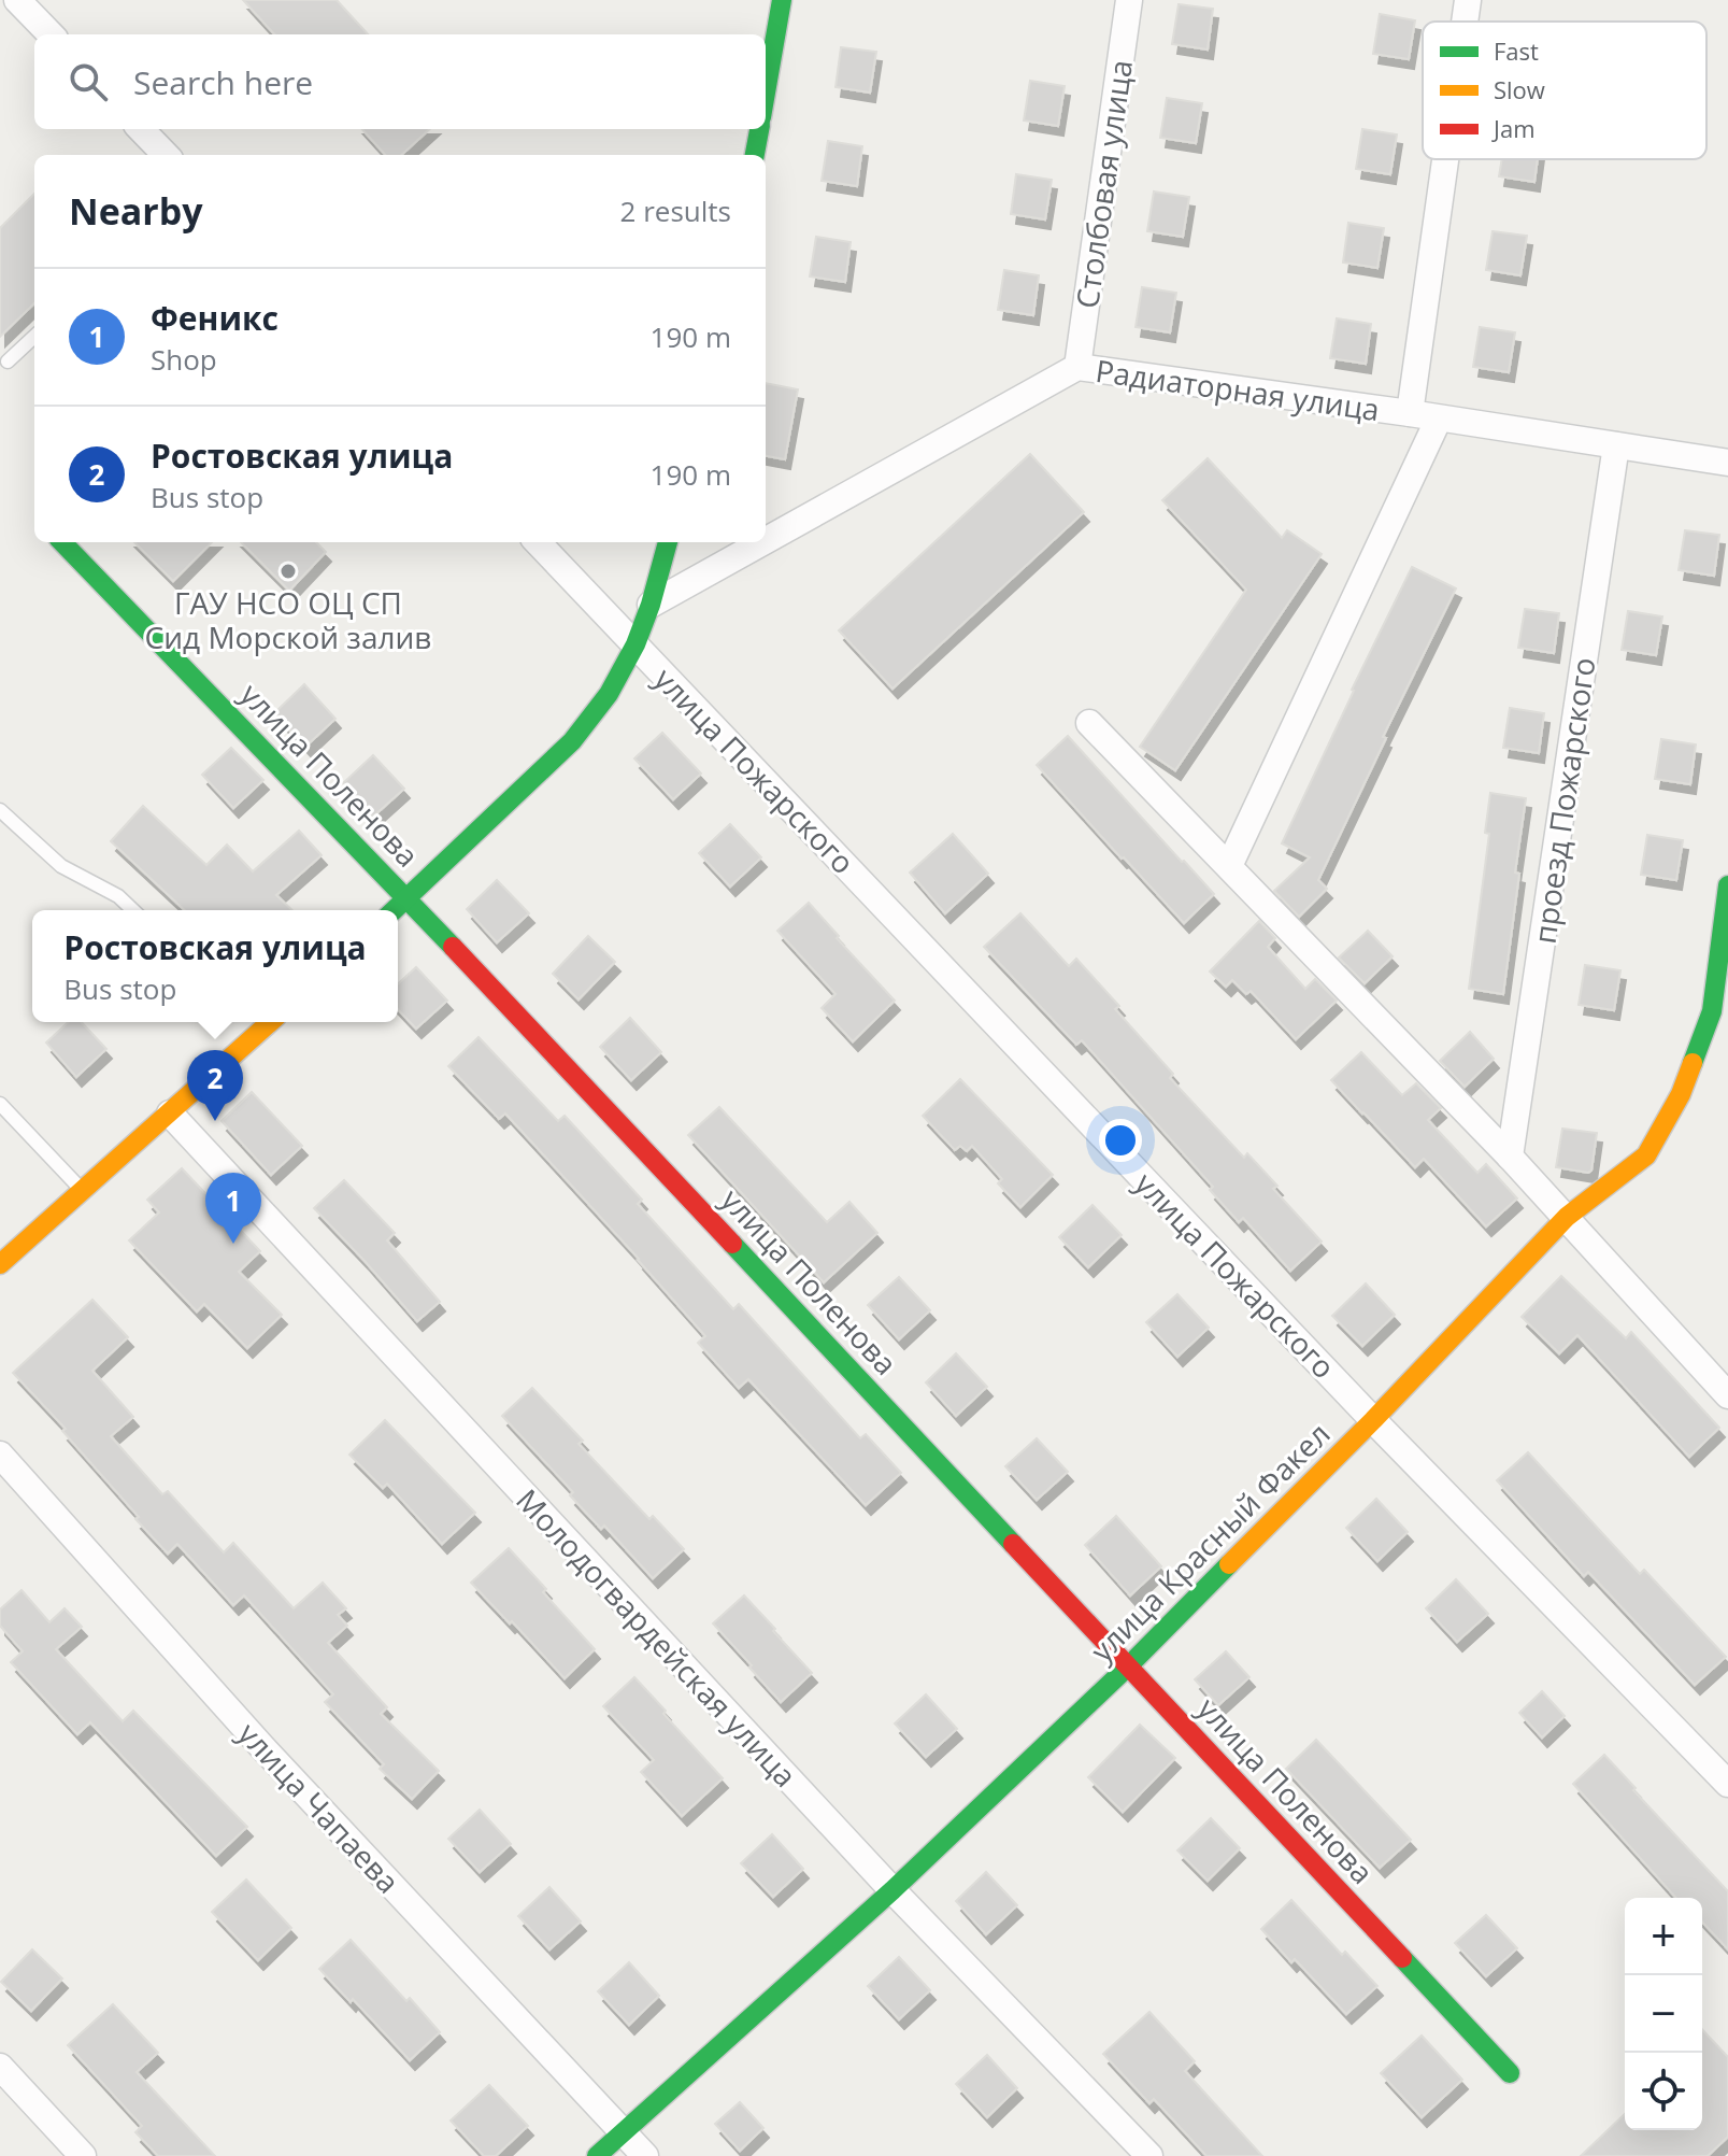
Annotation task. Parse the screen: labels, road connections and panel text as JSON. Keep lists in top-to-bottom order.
{
  "streets": {
    "street": [
      "Столбовая улица",
      "Радиаторная улица",
      "улица Пожарского",
      "улица Поленова",
      "проезд Пожарского",
      "улица Красный Факел",
      "Молодогвардейская улица",
      "улица Чапаева"
    ]
  },
  "crossings": [
    ["Столбовая улица", "Радиаторная улица"],
    ["Радиаторная улица", "проезд Пожарского"],
    ["улица Пожарского", "улица Красный Факел"],
    ["улица Поленова", "улица Красный Факел"],
    ["улица Красный Факел", "Молодогвардейская улица"],
    ["улица Красный Факел", "улица Чапаева"]
  ],
  "places": ["ГАУ НСО ОЦ СП Сид Морской залив"],
  "legend": ["Fast", "Slow", "Jam"],
  "page": {
    "search": "Search here",
    "heading": ["Nearby", "2 results"],
    "list": [
      {
        "mark": "1",
        "name": "Феникс",
        "note": "Shop",
        "value": "190 m"
      },
      {
        "mark": "2",
        "name": "Ростовская улица",
        "note": "Bus stop",
        "value": "190 m"
      }
    ],
    "popup": ["Ростовская улица", "Bus stop"],
    "pins": ["2", "1"],
    "map_buttons": ["+", "−"]
  }
}
